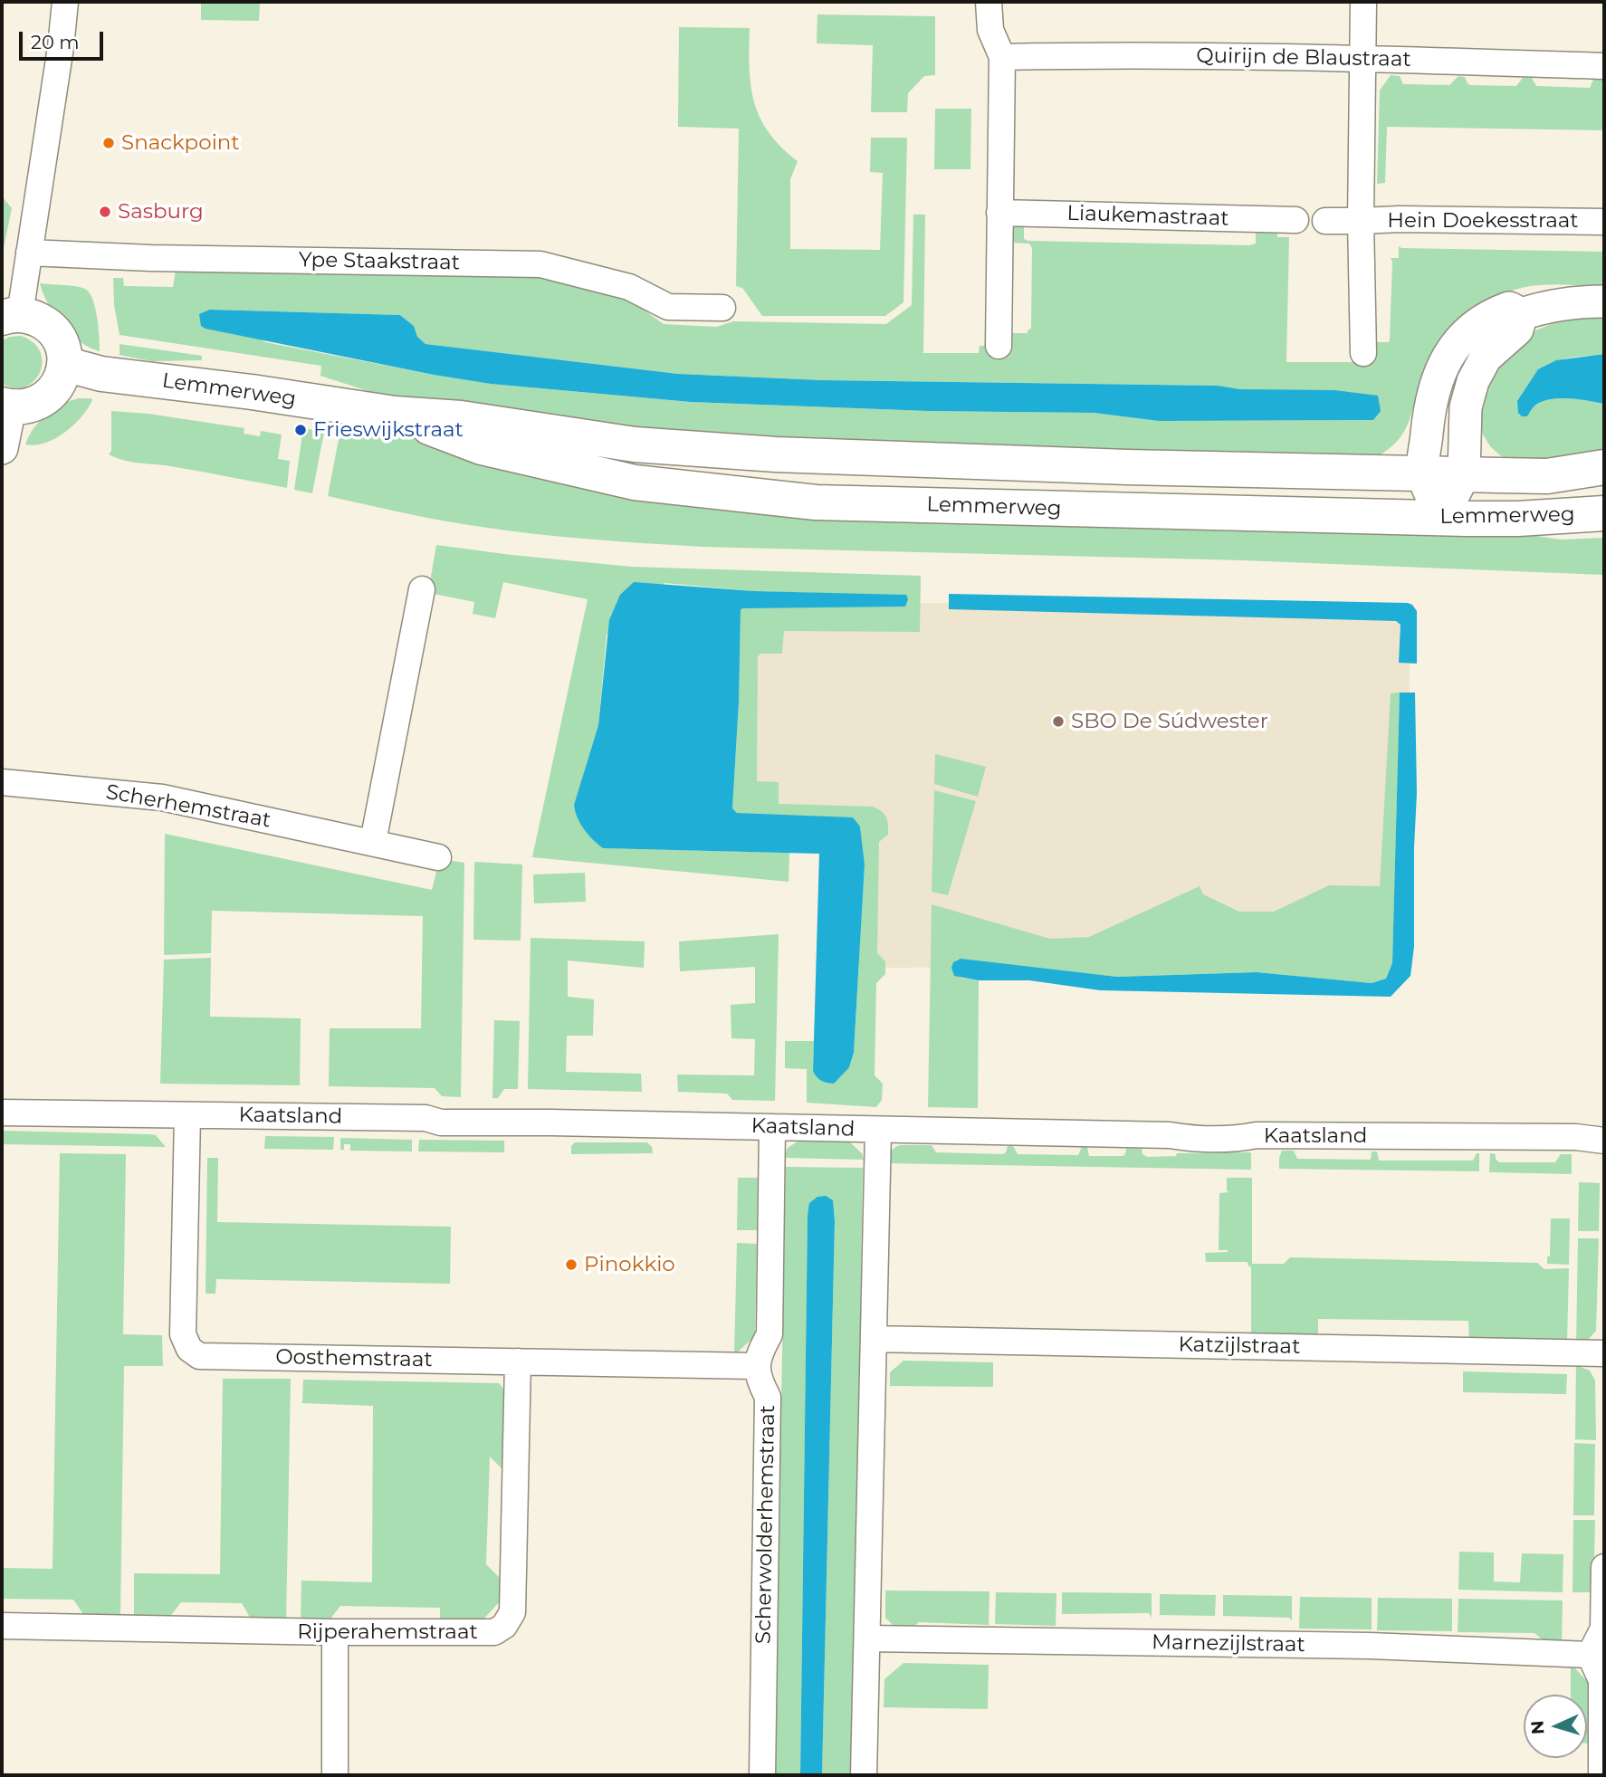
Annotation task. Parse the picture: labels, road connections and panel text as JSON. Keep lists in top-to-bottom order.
{
  "streets": {
    "main road": ["Lemmerweg"],
    "street": [
      "Quirijn de Blaustraat",
      "Liaukemastraat",
      "Hein Doekesstraat",
      "Ype Staakstraat",
      "Scherhemstraat",
      "Kaatsland",
      "Katzijlstraat",
      "Oosthemstraat",
      "Scherwolderhemstraat",
      "Rijperahemstraat",
      "Marnezijlstraat"
    ]
  },
  "crossings": [
    ["Quirijn de Blaustraat", "Hein Doekesstraat"],
    ["Kaatsland", "Oosthemstraat"],
    ["Oosthemstraat", "Scherwolderhemstraat"],
    ["Oosthemstraat", "Rijperahemstraat"]
  ],
  "places": [
    "Snackpoint",
    "Sasburg",
    "Frieswijkstraat",
    "SBO De Súdwester",
    "Pinokkio"
  ],
  "scale_bar": "20 m",
  "north": "left"
}
